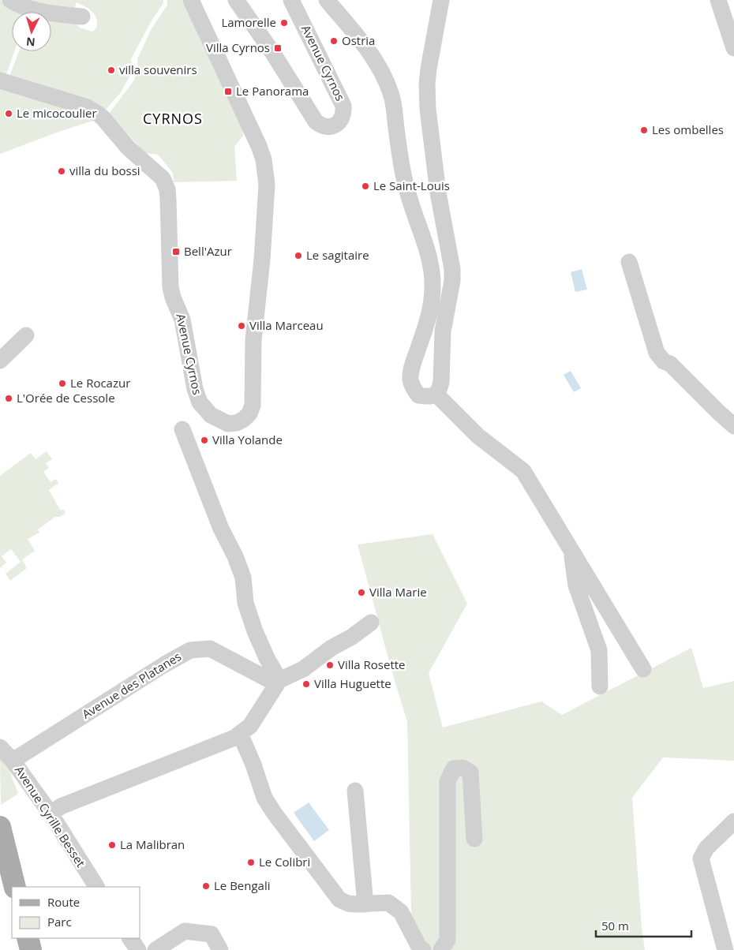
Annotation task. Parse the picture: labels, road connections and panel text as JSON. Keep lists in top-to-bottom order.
{
  "streets": {
    "street": ["Avenue Cyrnos", "Avenue des Platanes", "Avenue Cyrille Besset"]
  },
  "crossings": [
    ["Avenue des Platanes", "Avenue Cyrille Besset"]
  ],
  "districts": ["CYRNOS"],
  "places": {
    "other": [
      "Lamorelle",
      "Ostria",
      "villa souvenirs",
      "Le micocoulier",
      "Les ombelles",
      "villa du bossi",
      "Le Saint-Louis",
      "Le sagitaire",
      "Villa Marceau",
      "Le Rocazur",
      "L'Orée de Cessole",
      "Villa Yolande",
      "Villa Marie",
      "Villa Rosette",
      "Villa Huguette",
      "La Malibran",
      "Le Colibri",
      "Le Bengali"
    ],
    "transit": ["Villa Cyrnos", "Le Panorama", "Bell'Azur"]
  },
  "legend": ["Route", "Parc"],
  "scale_bar": "50 m",
  "north": "bottom"
}
